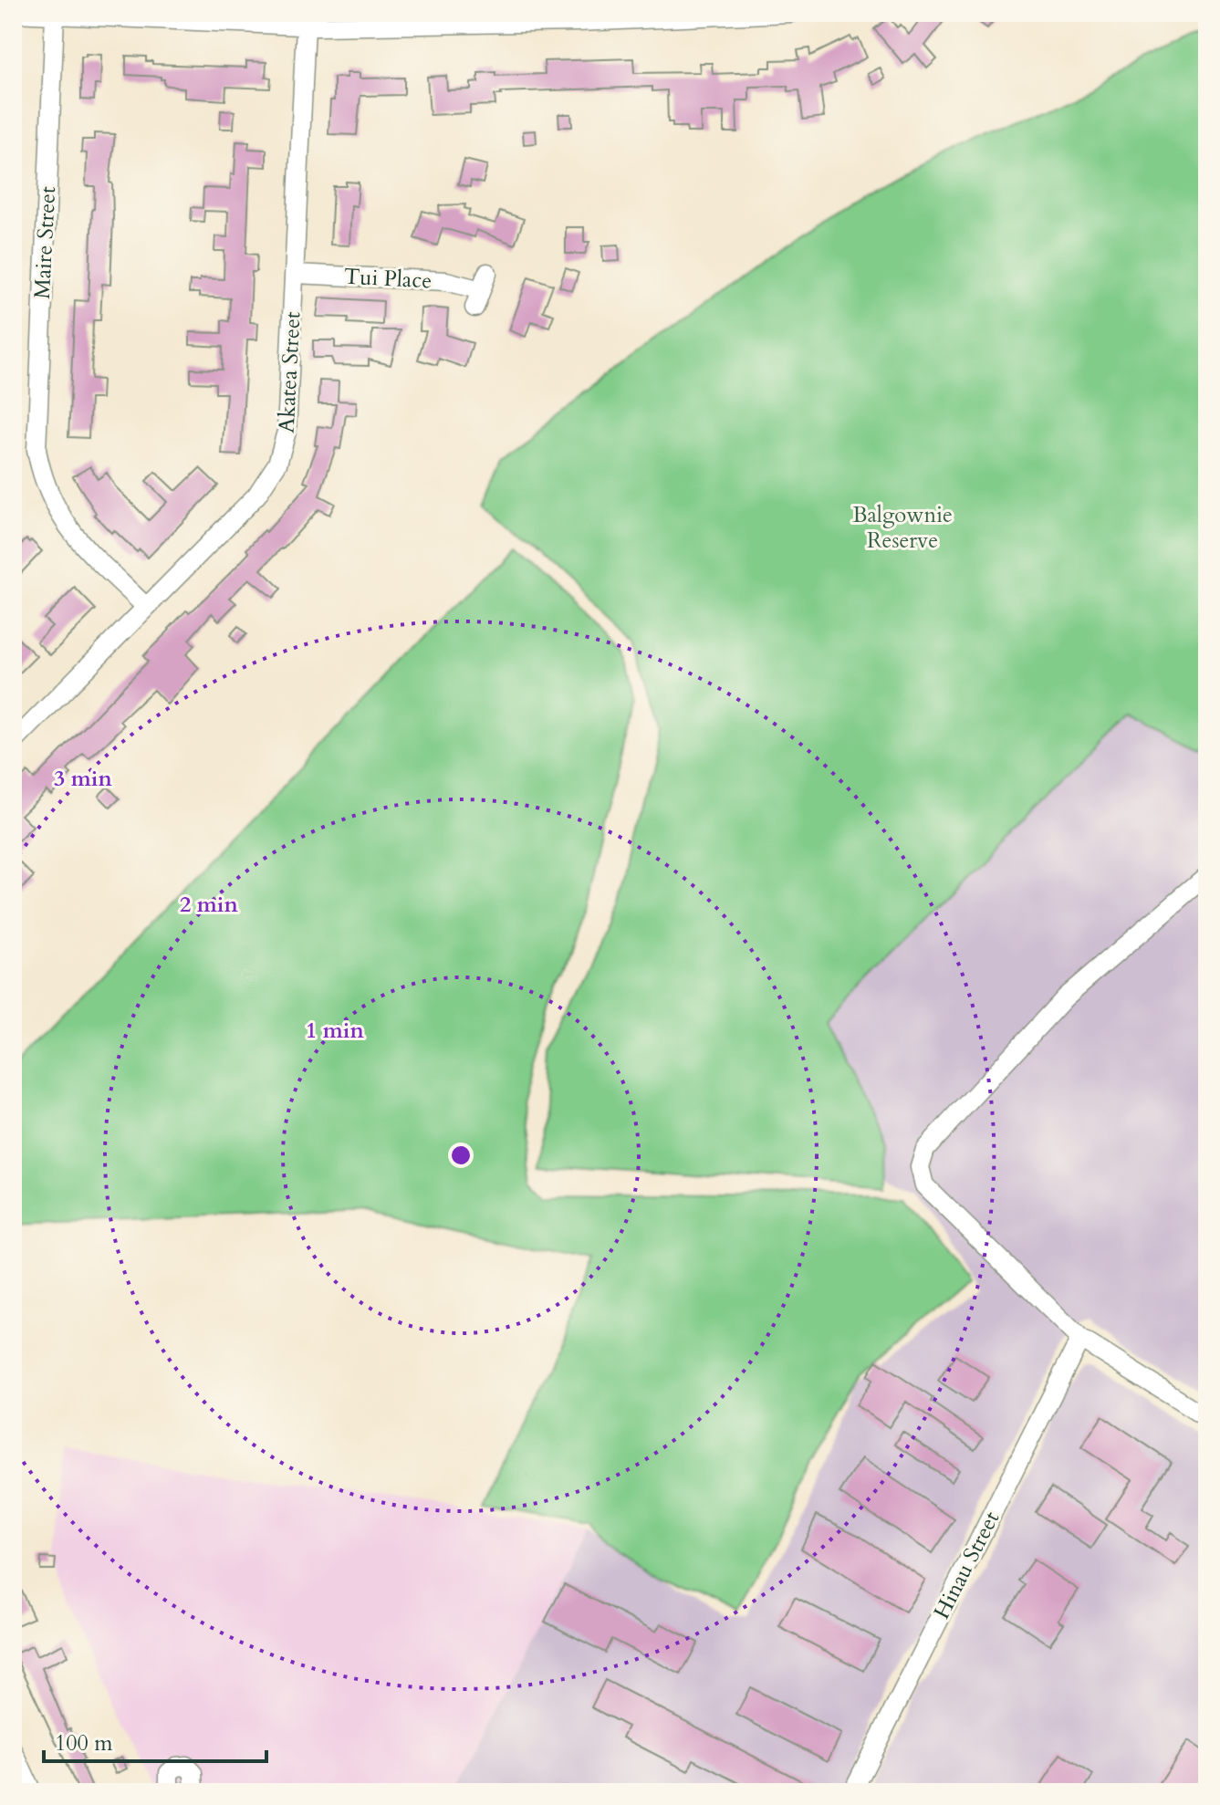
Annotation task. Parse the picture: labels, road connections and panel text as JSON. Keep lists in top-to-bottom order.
{
  "streets": {
    "street": [
      "Maire Street",
      "Tui Place",
      "Akatea Street",
      "Hinau Street"
    ]
  },
  "crossings": [
    ["Maire Street", "Akatea Street"],
    ["Tui Place", "Akatea Street"]
  ],
  "parks": ["Balgownie Reserve"],
  "scale_bar": "100 m",
  "rings": ["3 min", "2 min", "1 min"]
}
